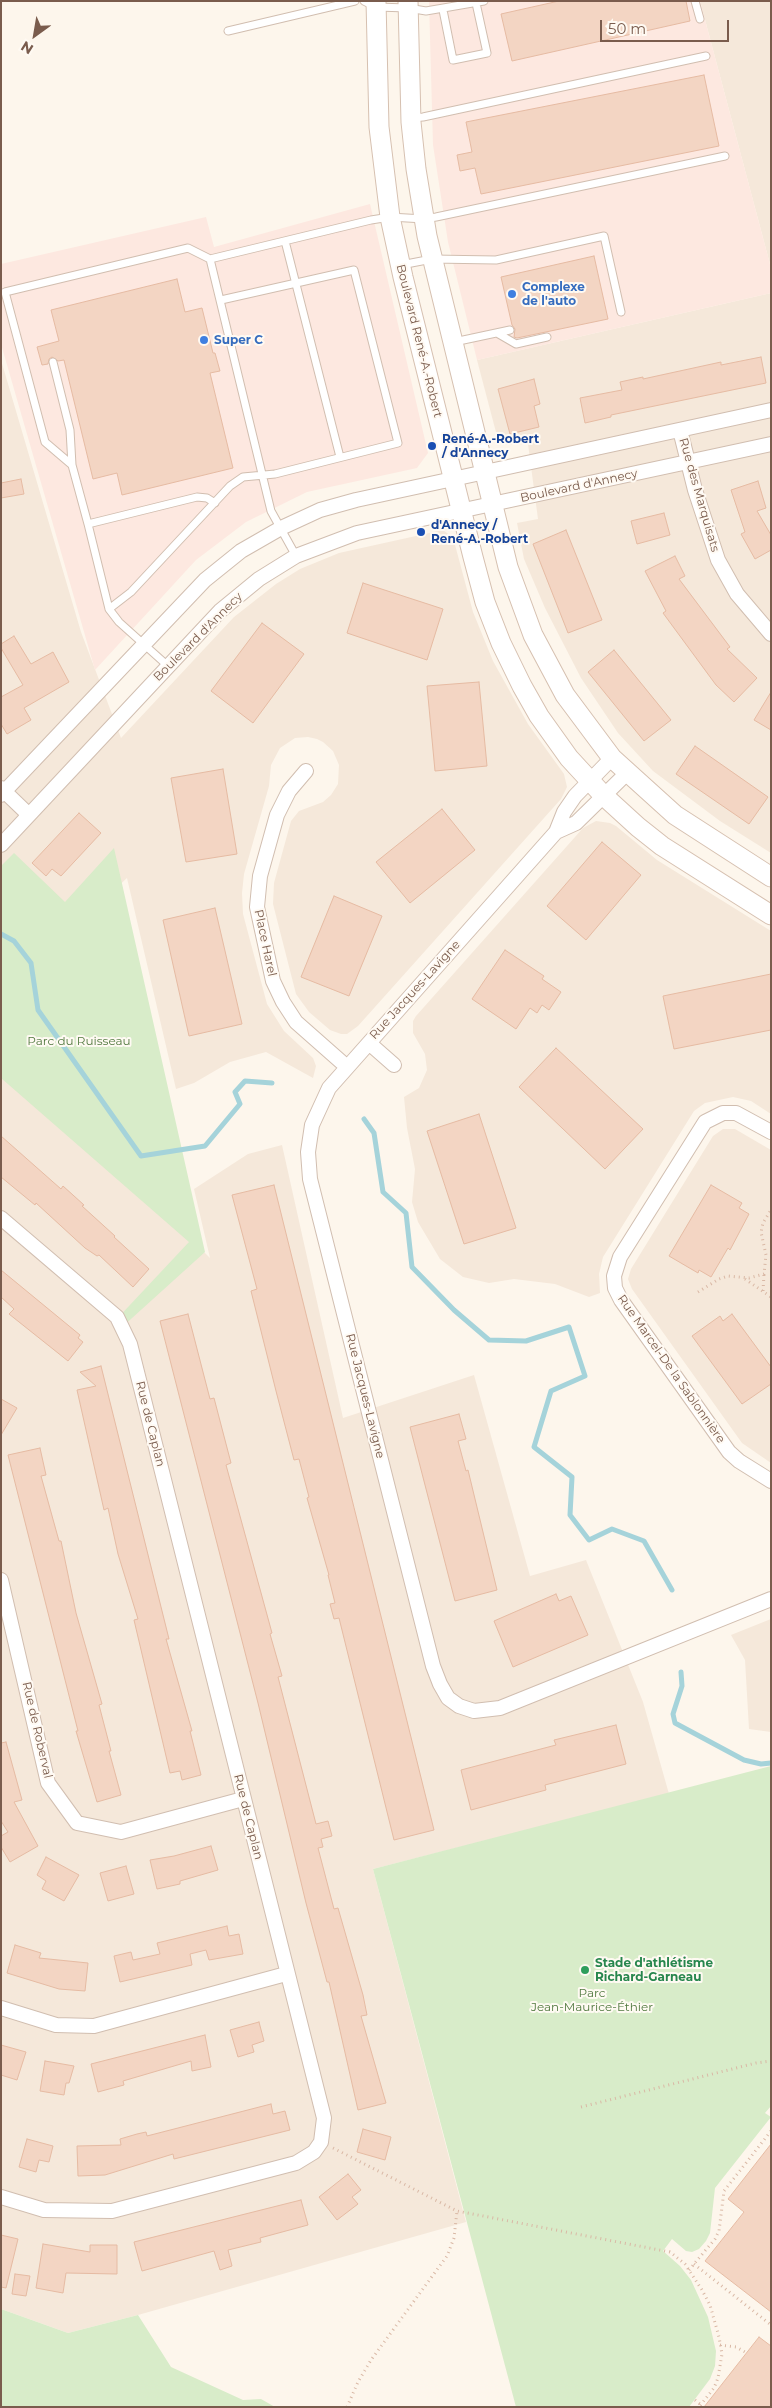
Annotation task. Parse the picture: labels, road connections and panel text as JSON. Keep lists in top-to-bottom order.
{
  "streets": {
    "street": [
      "Boulevard René-A.-Robert",
      "Boulevard d'Annecy",
      "Rue des Marquisats",
      "Place Harel",
      "Rue Jacques-Lavigne",
      "Rue Marcel-De la Sablonnière",
      "Rue de Caplan",
      "Rue de Roberval"
    ]
  },
  "crossings": [
    ["Boulevard René-A.-Robert", "Boulevard d'Annecy"],
    ["Boulevard René-A.-Robert", "Rue Jacques-Lavigne"],
    ["Boulevard d'Annecy", "Rue des Marquisats"],
    ["Place Harel", "Rue Jacques-Lavigne"],
    ["Rue de Caplan", "Rue de Roberval"]
  ],
  "parks": ["Parc du Ruisseau", "Parc Jean-Maurice-Éthier"],
  "places": [
    "Complexe de l'auto",
    "Super C",
    "René-A.-Robert / d'Annecy",
    "d'Annecy / René-A.-Robert",
    "Stade d'athlétisme Richard-Garneau"
  ],
  "scale_bar": "50 m",
  "north": "bottom left"
}
